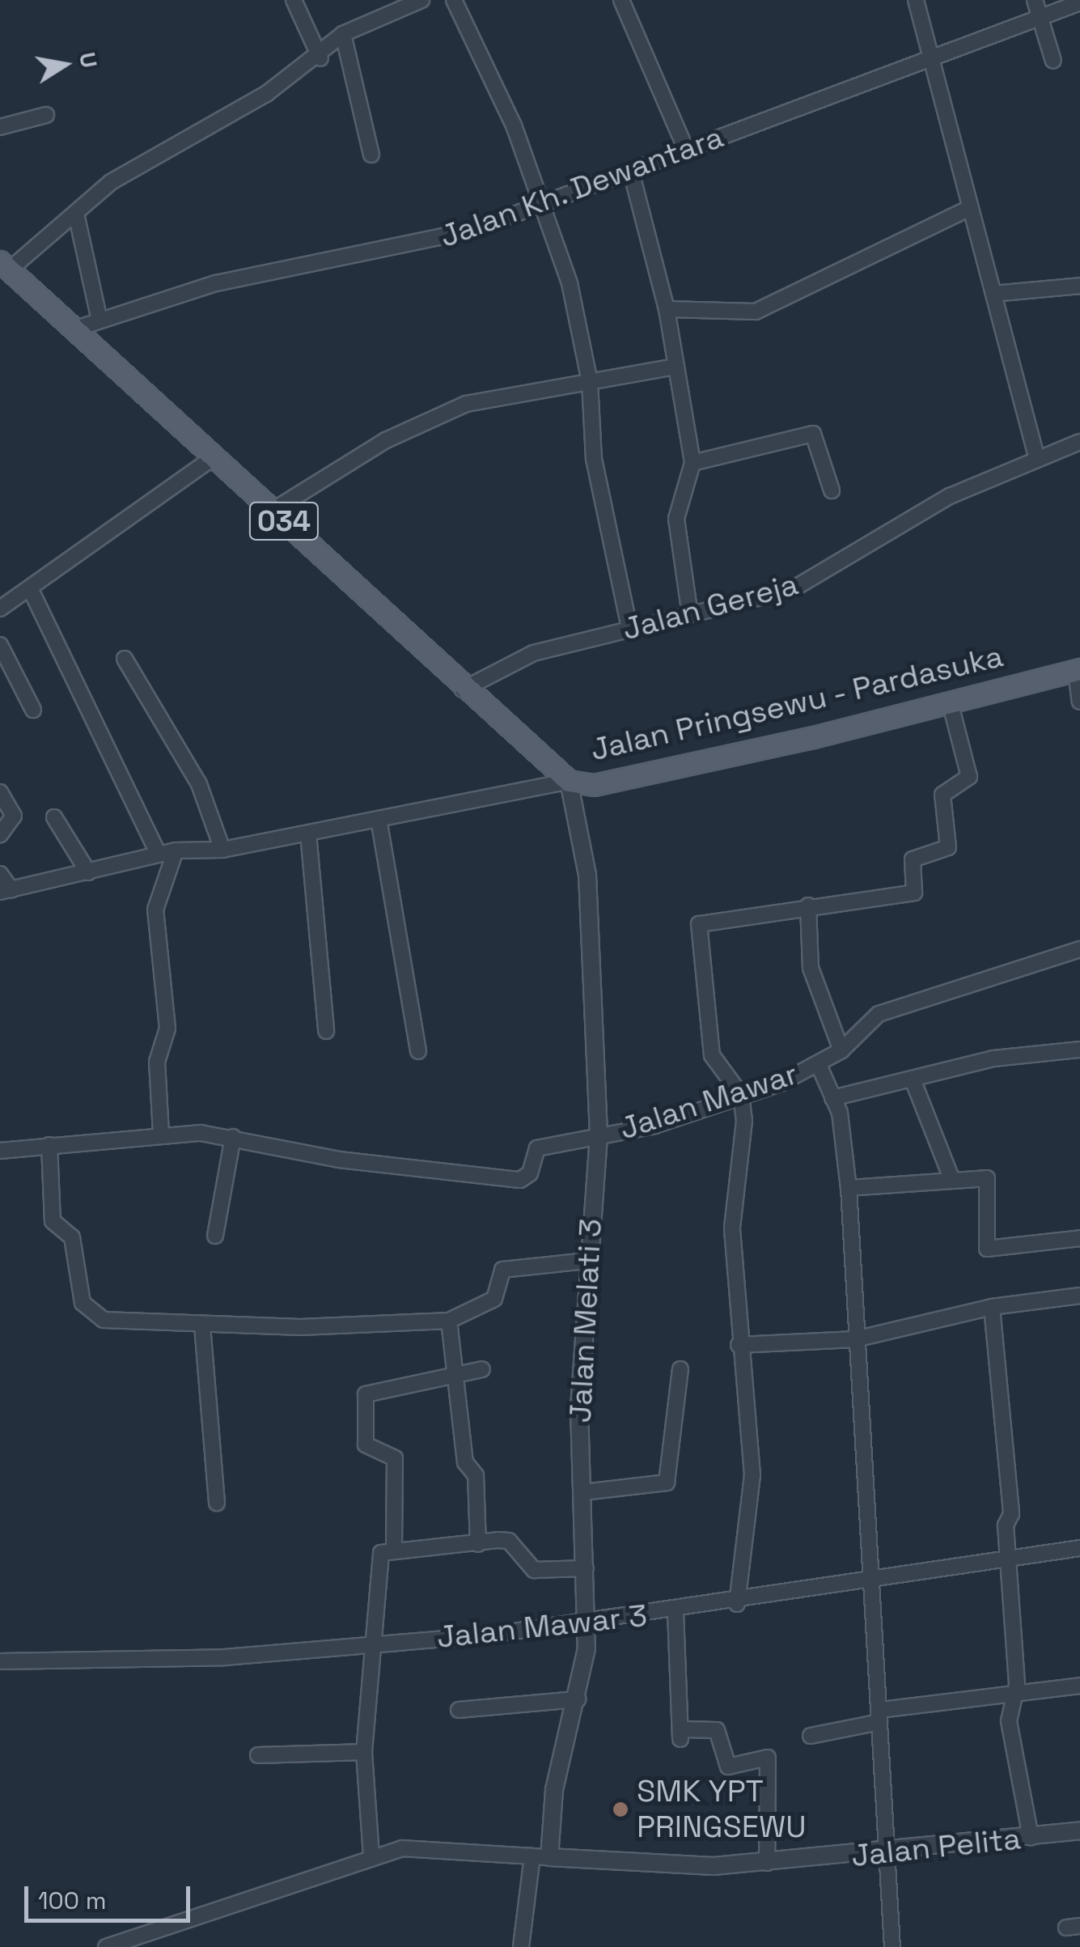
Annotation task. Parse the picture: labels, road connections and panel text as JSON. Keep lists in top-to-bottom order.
{
  "streets": {
    "main road": ["034", "Jalan Pringsewu - Pardasuka"],
    "street": [
      "Jalan Kh. Dewantara",
      "Jalan Gereja",
      "Jalan Mawar",
      "Jalan Melati 3",
      "Jalan Mawar 3",
      "Jalan Pelita"
    ]
  },
  "crossings": [
    ["Jalan Kh. Dewantara", "Jalan Pringsewu - Pardasuka"],
    ["Jalan Gereja", "Jalan Pringsewu - Pardasuka"],
    ["Jalan Pringsewu - Pardasuka", "Jalan Melati 3"],
    ["Jalan Mawar", "Jalan Melati 3"],
    ["Jalan Melati 3", "Jalan Mawar 3"],
    ["Jalan Melati 3", "Jalan Pelita"]
  ],
  "places": ["SMK YPT PRINGSEWU"],
  "scale_bar": "100 m",
  "north": "right"
}
